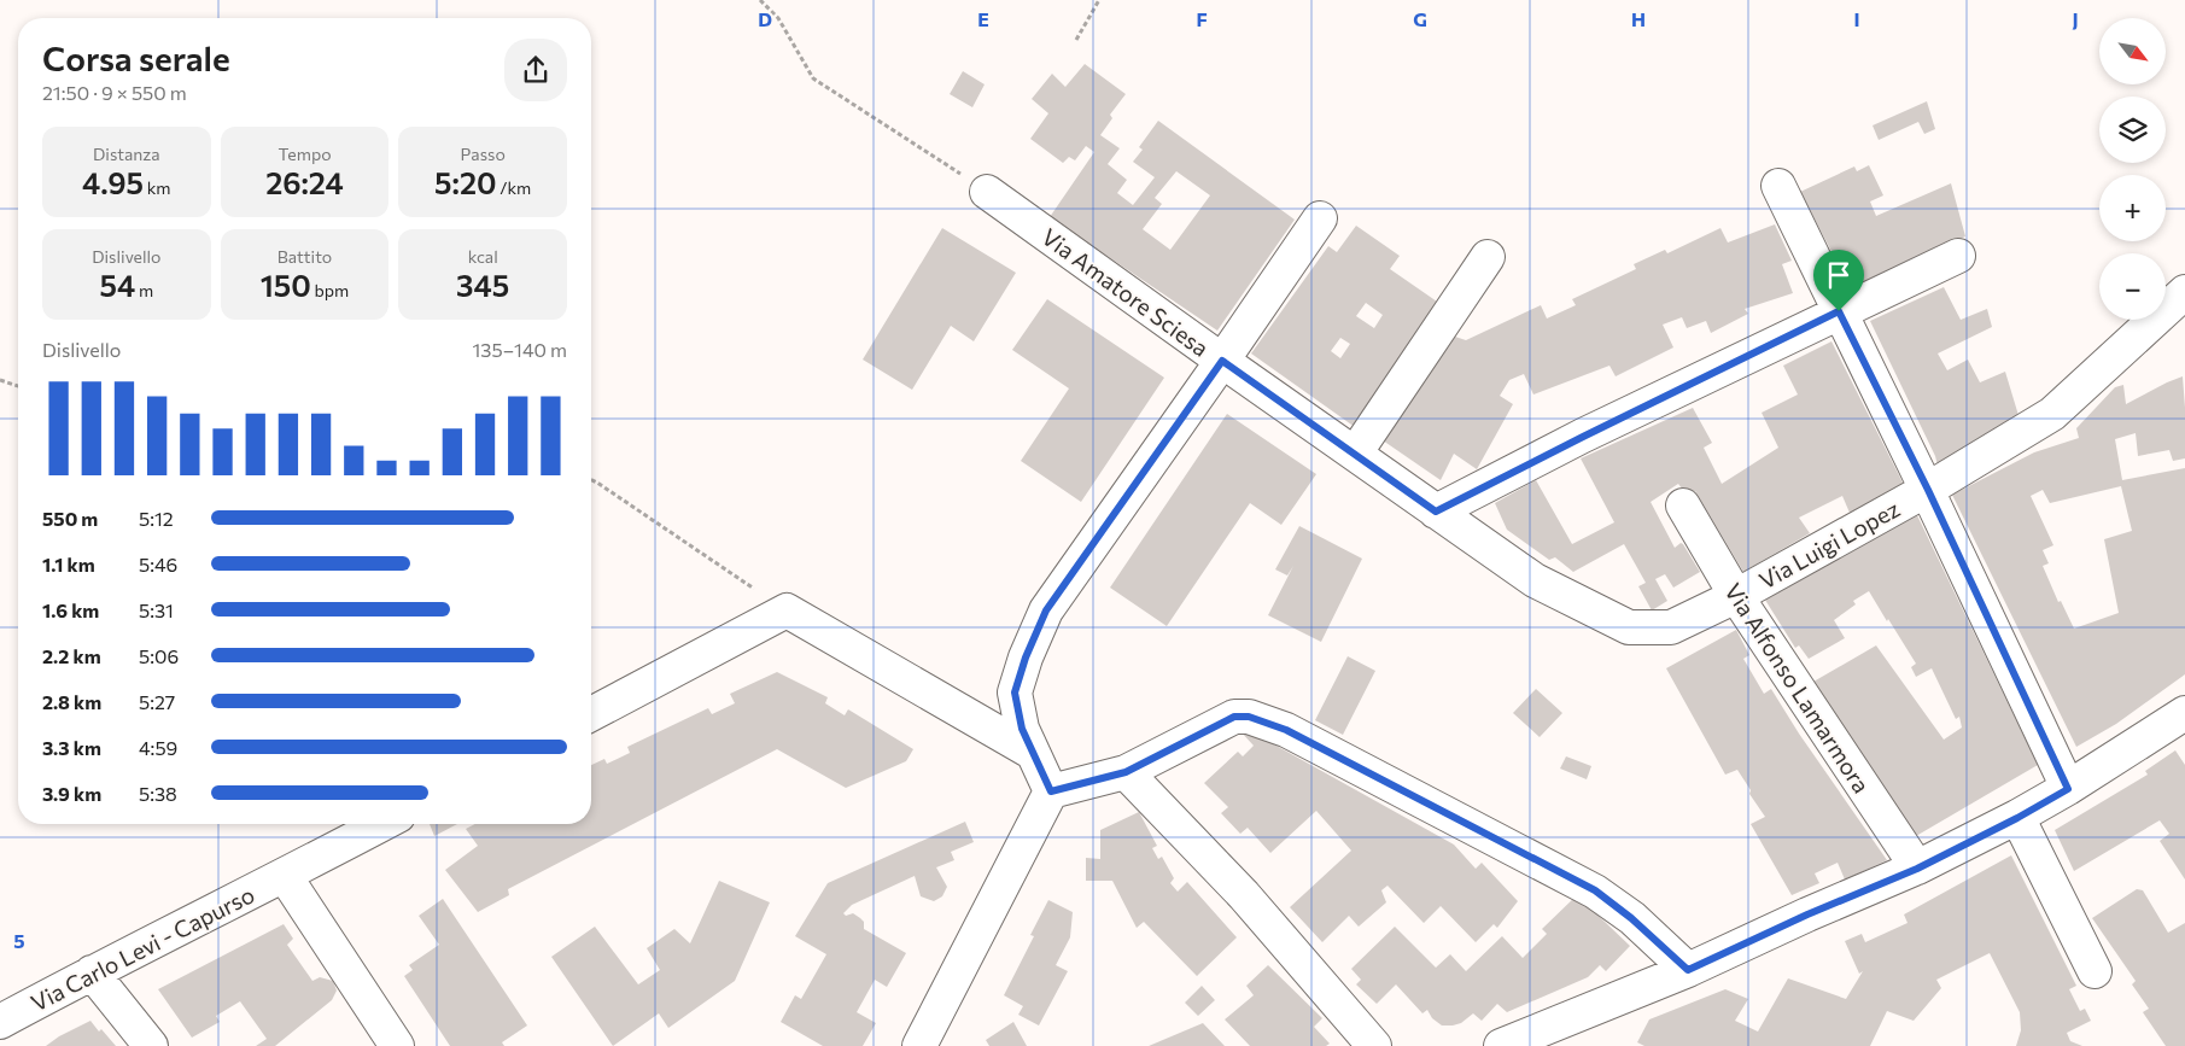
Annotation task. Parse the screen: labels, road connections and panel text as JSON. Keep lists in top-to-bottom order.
{
  "streets": {
    "street": [
      "Via Amatore Sciesa",
      "Via Luigi Lopez",
      "Via Alfonso Lamarmora",
      "Via Carlo Levi - Capurso"
    ]
  },
  "crossings": [
    ["Via Amatore Sciesa", "Via Luigi Lopez"],
    ["Via Luigi Lopez", "Via Alfonso Lamarmora"]
  ],
  "north": "bottom right",
  "page": {
    "map_buttons": ["+", "−"],
    "heading": ["Corsa serale", "21:50 · 9 × 550 m"],
    "stats": [
      ["Distanza", "4.95 km"],
      ["Tempo", "26:24"],
      ["Passo", "5:20 /km"],
      ["Dislivello", "54 m"],
      ["Battito", "150 bpm"],
      ["kcal", "345"]
    ],
    "chart": ["Dislivello", "135–140 m"],
    "list": [
      {
        "name": "550 m",
        "note": "5:12"
      },
      {
        "name": "1.1 km",
        "note": "5:46"
      },
      {
        "name": "1.6 km",
        "note": "5:31"
      },
      {
        "name": "2.2 km",
        "note": "5:06"
      },
      {
        "name": "2.8 km",
        "note": "5:27"
      },
      {
        "name": "3.3 km",
        "note": "4:59"
      },
      {
        "name": "3.9 km",
        "note": "5:38"
      }
    ]
  },
  "grid": {
    "columns": [
      "D",
      "E",
      "F",
      "G",
      "H",
      "I",
      "J"
    ],
    "rows": ["5"]
  }
}
